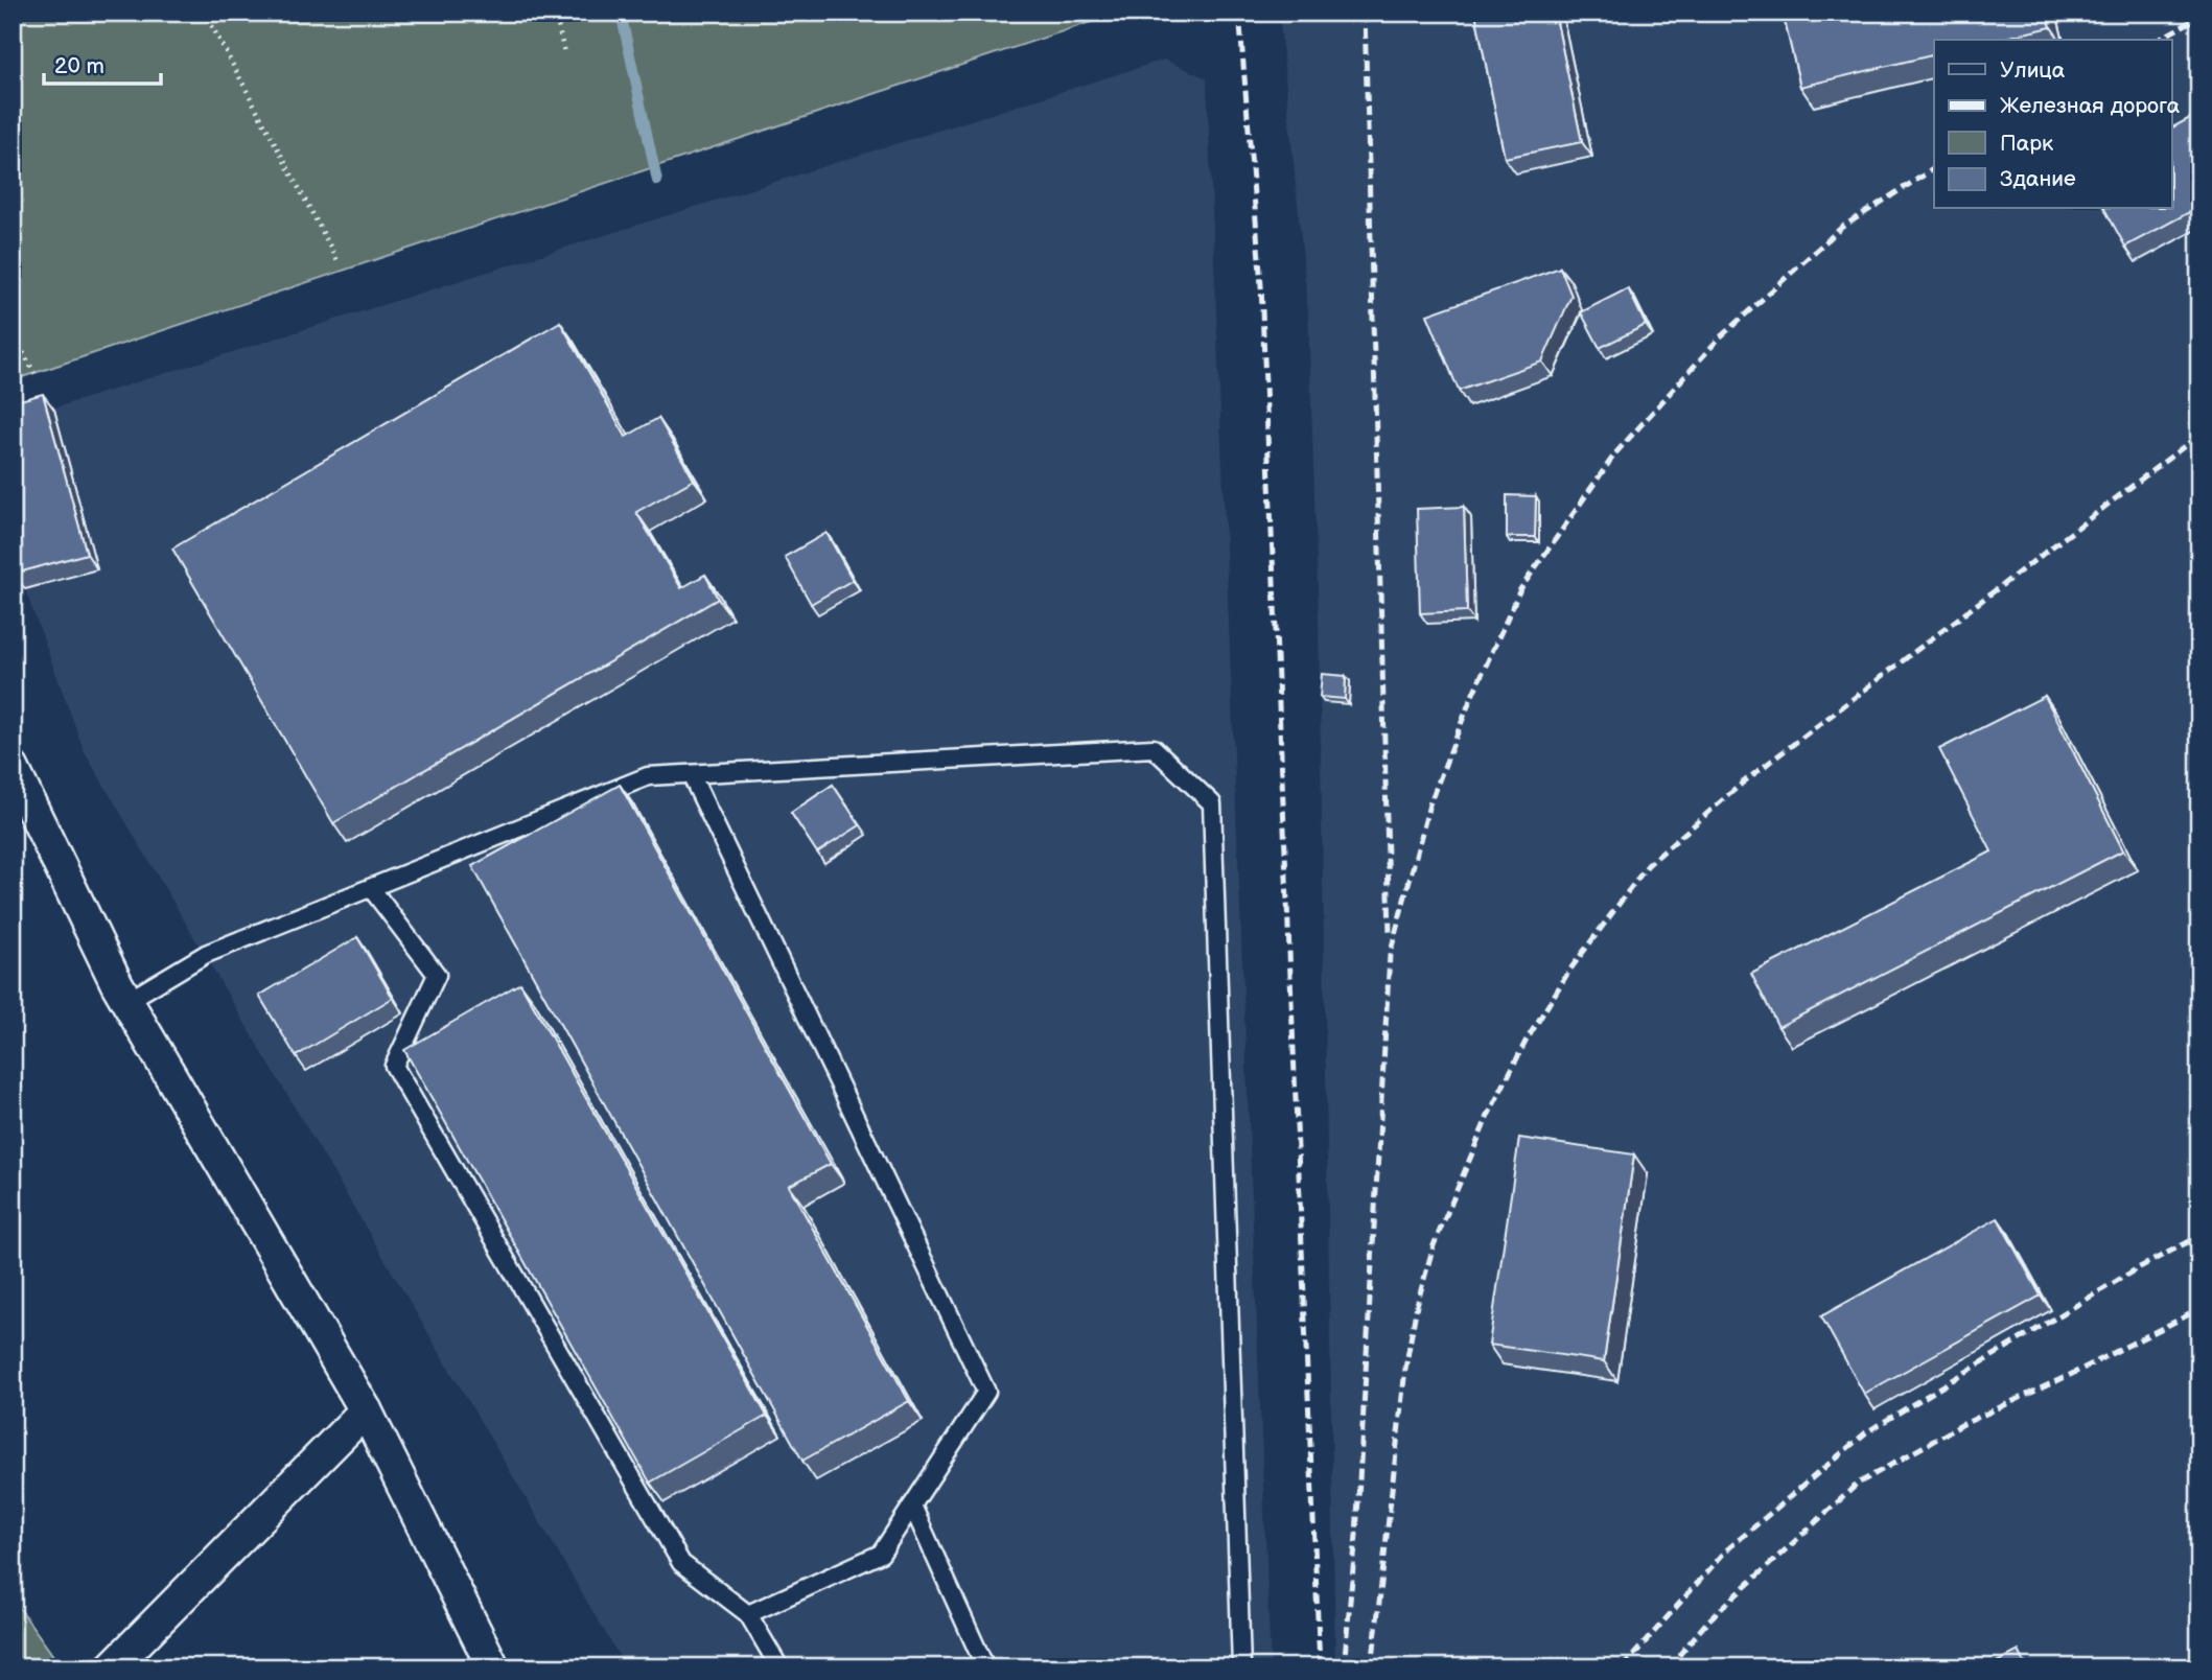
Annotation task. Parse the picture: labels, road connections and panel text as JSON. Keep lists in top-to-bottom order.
{
  "legend": [
    "Улица",
    "Железная дорога",
    "Парк",
    "Здание"
  ],
  "scale_bar": "20 m"
}
